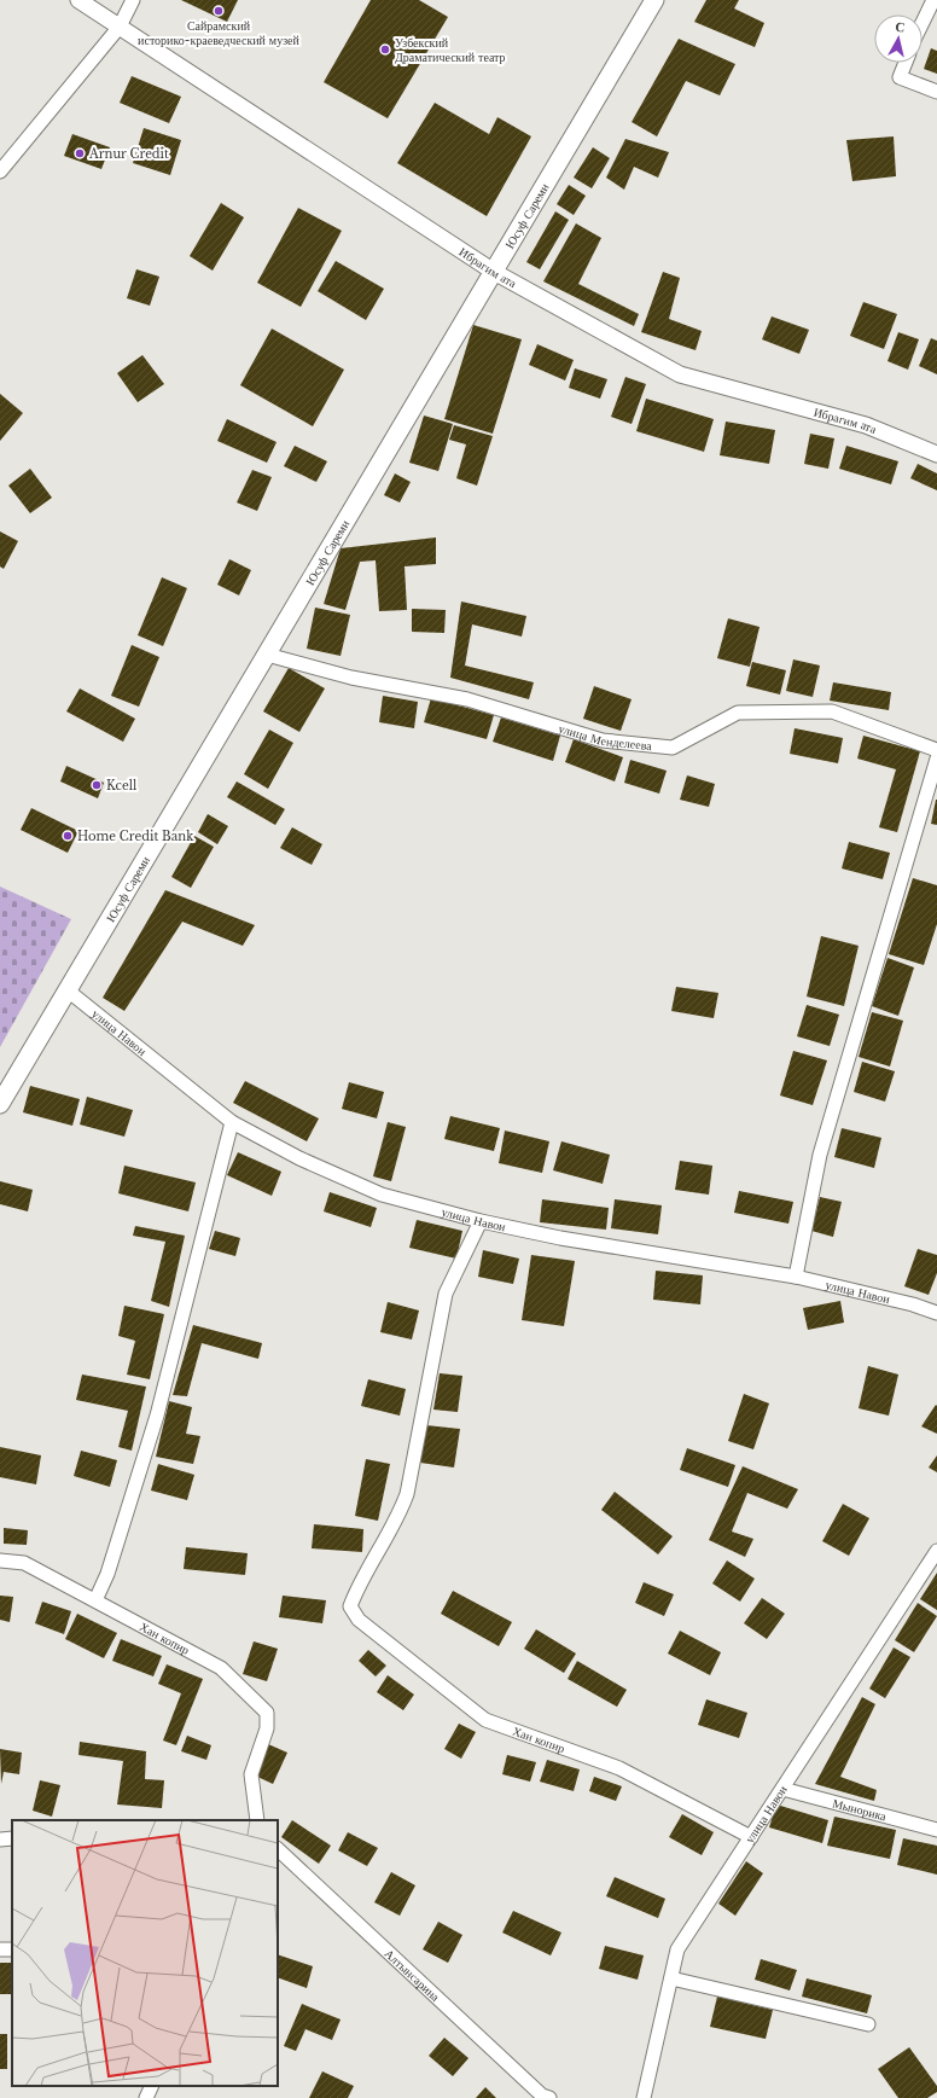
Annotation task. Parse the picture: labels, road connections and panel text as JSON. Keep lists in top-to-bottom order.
{
  "streets": {
    "main road": ["Юсуф Сареми"],
    "street": [
      "Ибрагим ата",
      "улица Менделеева",
      "улица Навои",
      "Хан копир",
      "Мынорика",
      "Алтынсарина"
    ]
  },
  "crossings": [
    ["Юсуф Сареми", "Ибрагим ата"],
    ["Юсуф Сареми", "улица Менделеева"],
    ["Юсуф Сареми", "улица Навои"],
    ["улица Навои", "Хан копир"],
    ["улица Навои", "Мынорика"]
  ],
  "places": [
    "Сайрамский историко-краеведческий музей",
    "Узбекский Драматический театр",
    "Arnur Credit",
    "Kcell",
    "Home Credit Bank"
  ],
  "north": "top"
}
